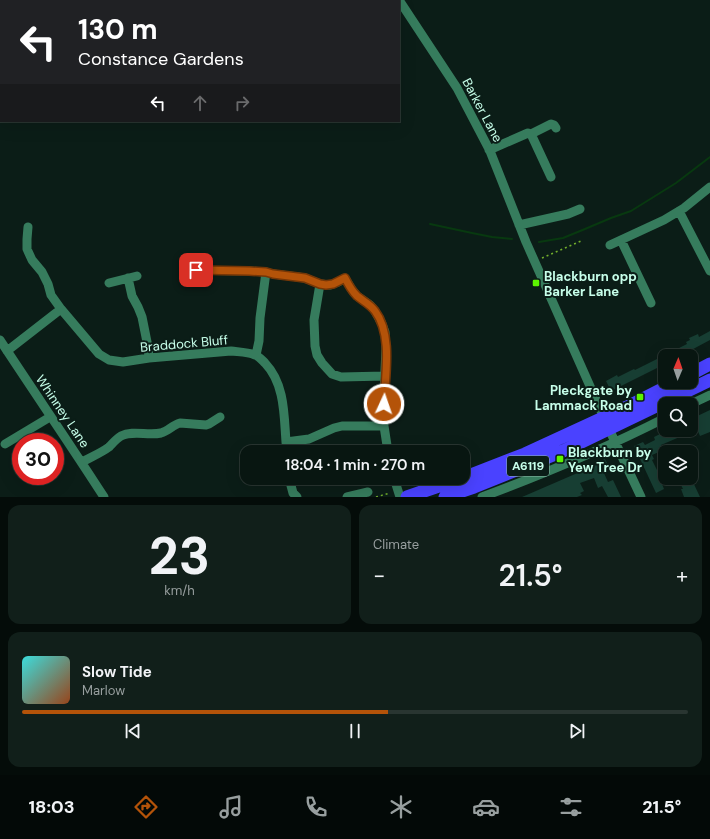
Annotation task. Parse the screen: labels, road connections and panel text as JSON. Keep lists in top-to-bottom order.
{
  "streets": {
    "highway": ["A6119"],
    "street": ["Barker Lane", "Braddock Bluff", "Whinney Lane"]
  },
  "crossings": [
    ["Barker Lane", "A6119"]
  ],
  "places": {
    "transit": ["Blackburn opp Barker Lane", "Pleckgate by Lammack Road", "Blackburn by Yew Tree Dr"]
  },
  "north": "top",
  "page": {
    "turn": ["130 m", "Constance Gardens"],
    "limit": "30",
    "trip": "18:04 · 1 min · 270 m",
    "tile": [
      ["23", "km/h"],
      "Climate"
    ],
    "heat": ["−", "21.5°", "+"],
    "song": ["Slow Tide", "Marlow"],
    "tabs": ["18:03", "21.5°"]
  }
}
